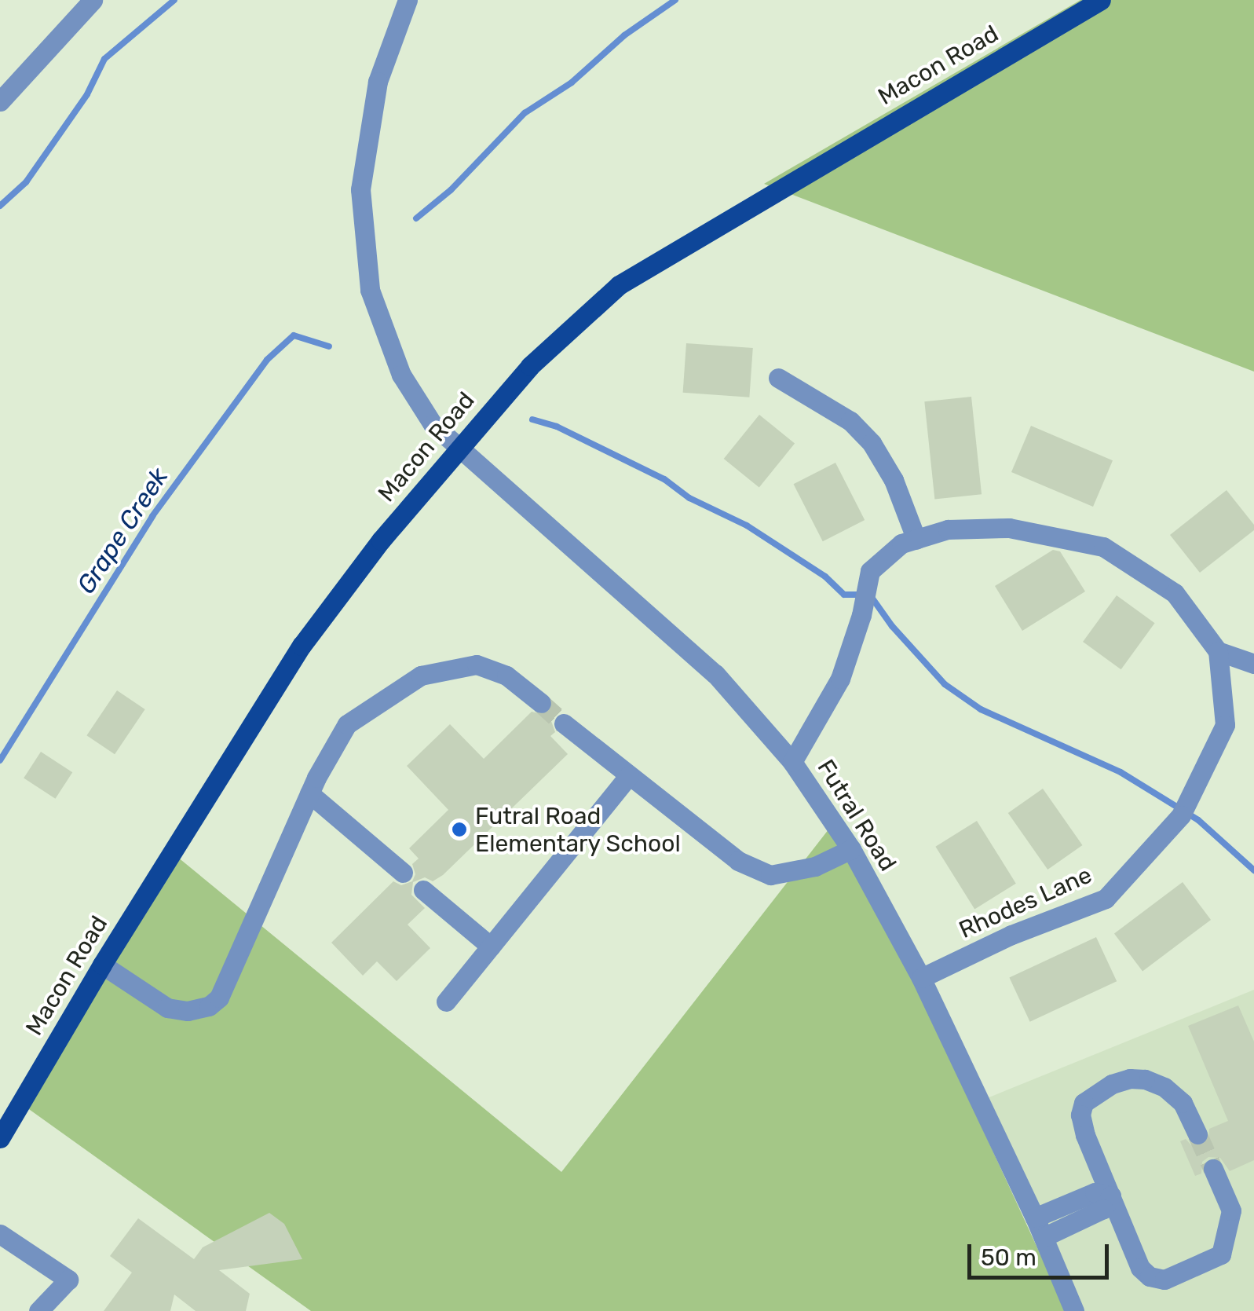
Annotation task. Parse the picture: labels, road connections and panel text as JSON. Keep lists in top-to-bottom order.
{
  "streets": {
    "main road": ["Macon Road"],
    "street": ["Futral Road", "Rhodes Lane"]
  },
  "crossings": [
    ["Macon Road", "Futral Road"],
    ["Futral Road", "Rhodes Lane"]
  ],
  "water": ["Grape Creek"],
  "places": ["Futral Road Elementary School"],
  "scale_bar": "50 m"
}
